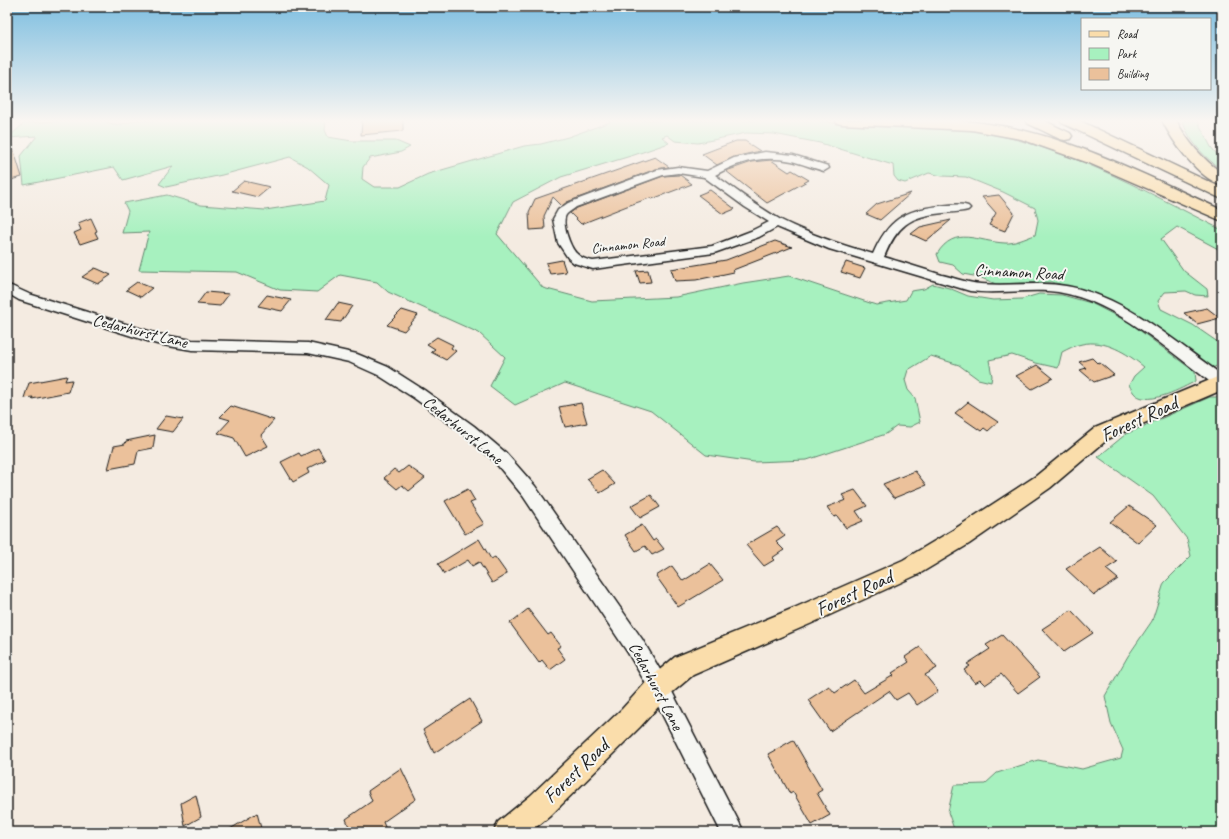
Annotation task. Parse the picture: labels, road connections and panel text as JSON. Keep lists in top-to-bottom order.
{
  "streets": {
    "main road": ["Forest Road"],
    "street": ["Cinnamon Road", "Cedarhurst Lane"]
  },
  "crossings": [
    ["Cinnamon Road", "Forest Road"],
    ["Cedarhurst Lane", "Forest Road"]
  ],
  "legend": ["Road", "Park", "Building"]
}
